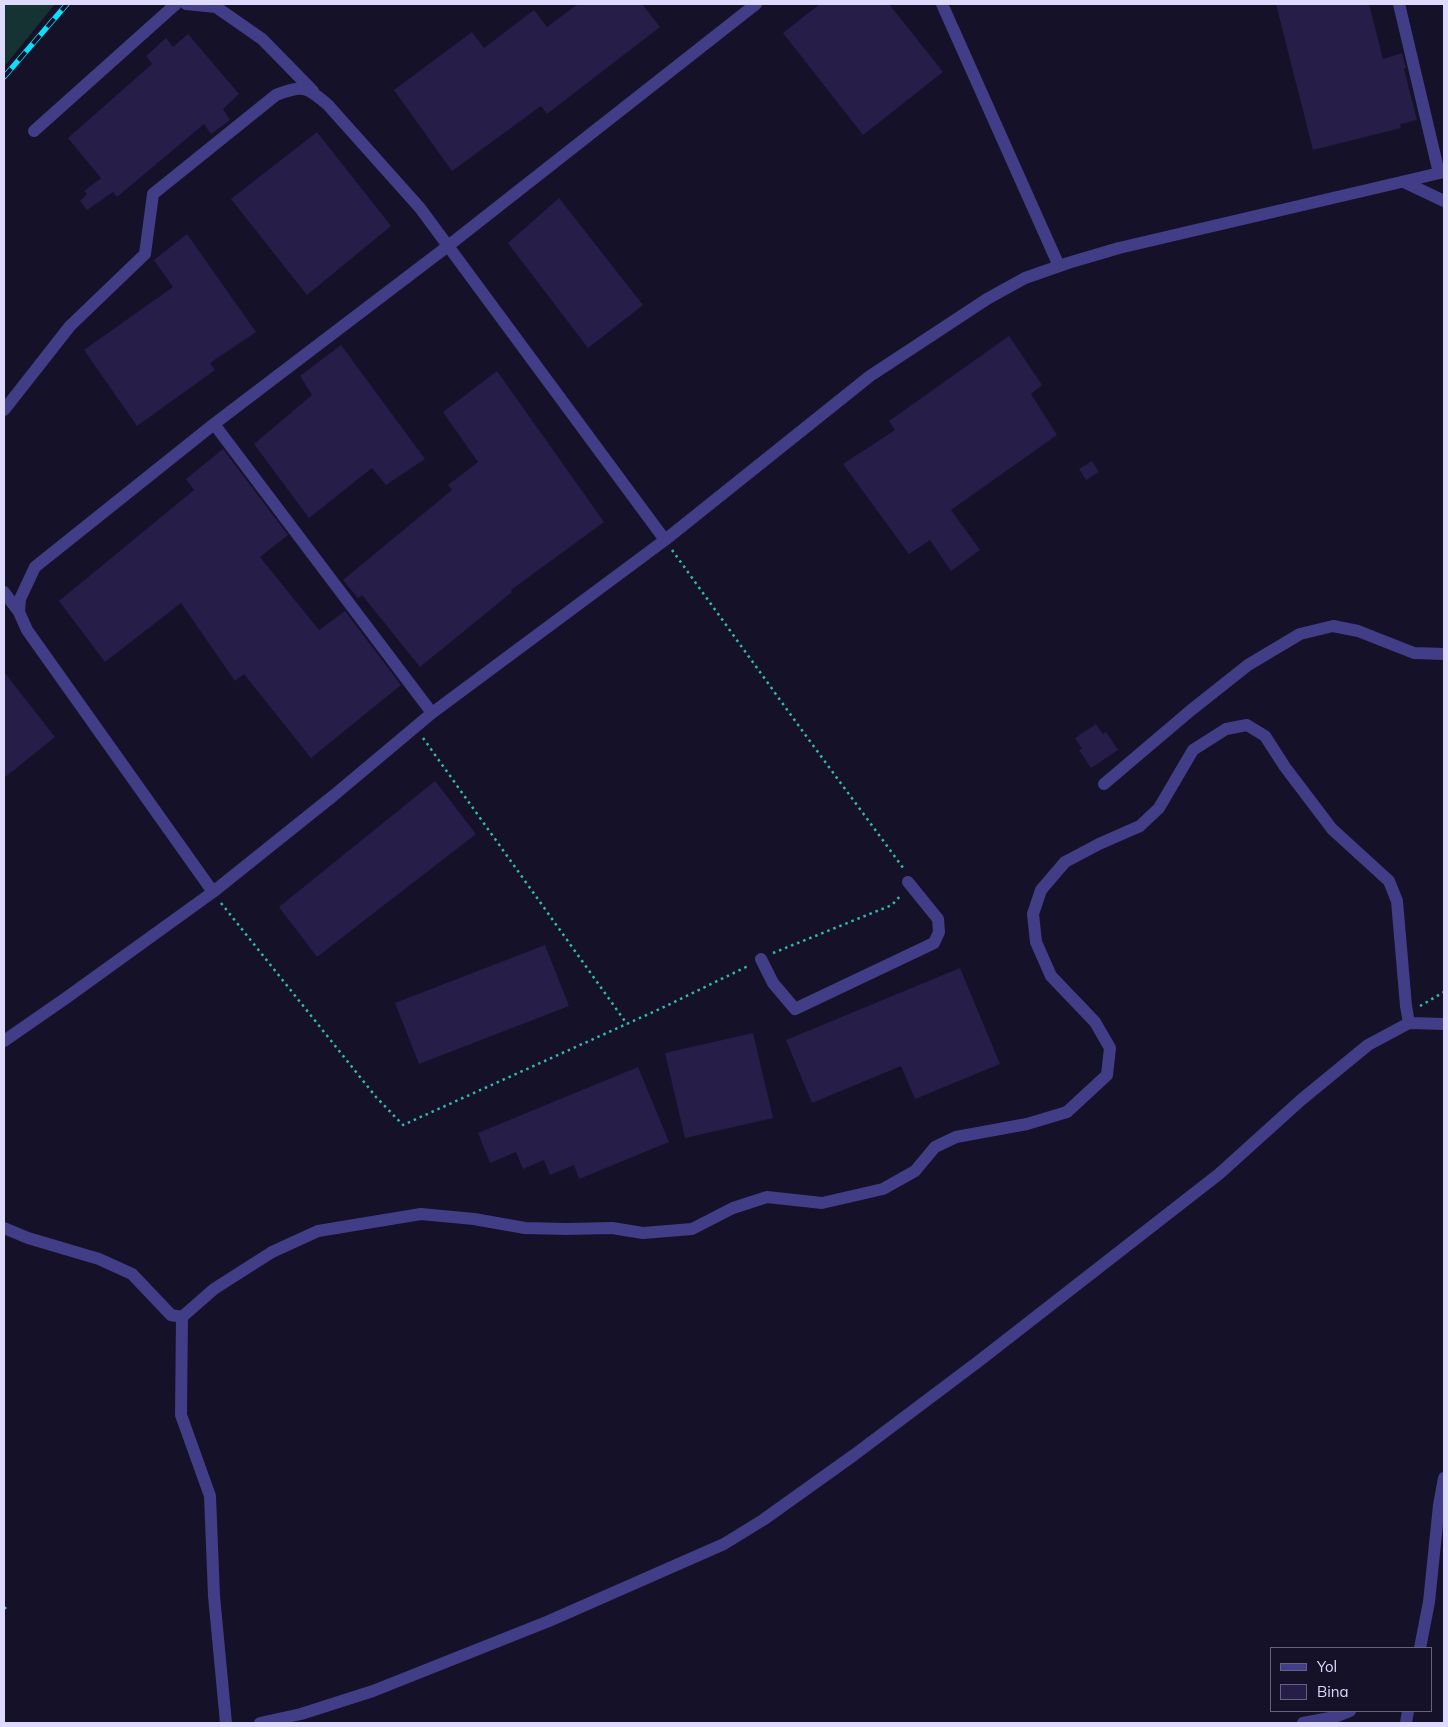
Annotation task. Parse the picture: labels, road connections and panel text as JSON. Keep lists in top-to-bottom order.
{
  "legend": ["Yol", "Bina"]
}
